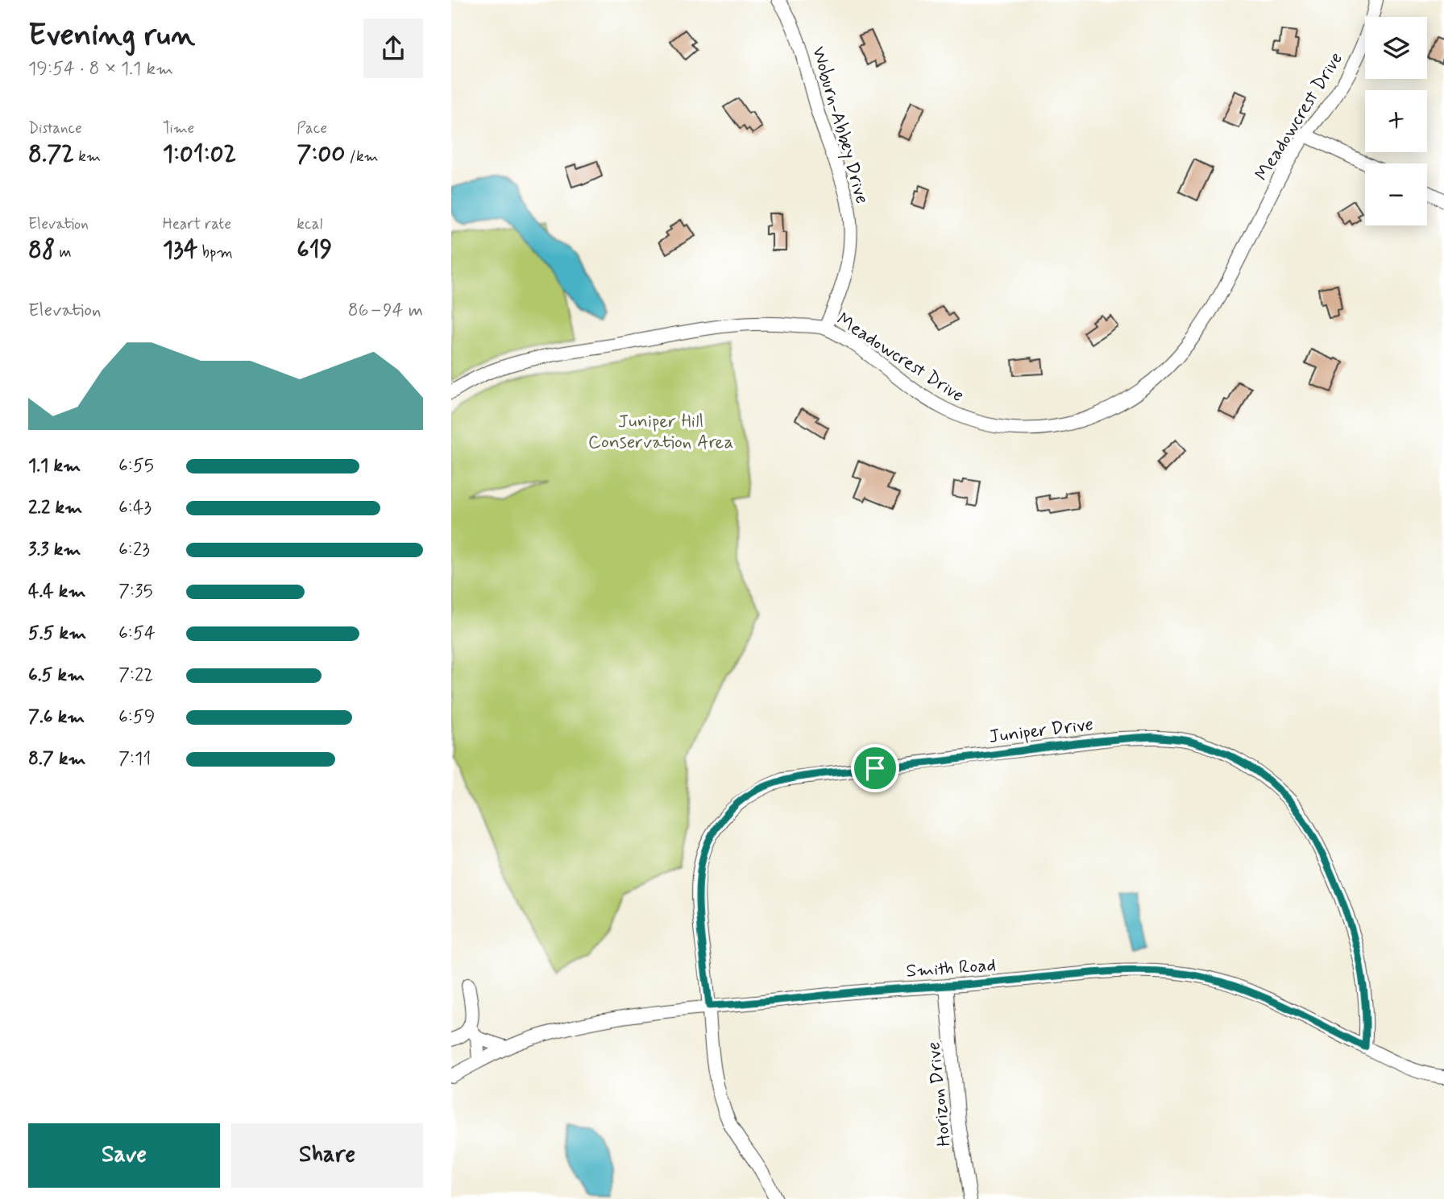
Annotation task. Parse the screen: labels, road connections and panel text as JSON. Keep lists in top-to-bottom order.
{
  "streets": {
    "street": [
      "Meadowcrest Drive",
      "Woburn-Abbey Drive",
      "Juniper Drive",
      "Smith Road",
      "Horizon Drive"
    ]
  },
  "crossings": [
    ["Meadowcrest Drive", "Woburn-Abbey Drive"],
    ["Juniper Drive", "Smith Road"],
    ["Smith Road", "Horizon Drive"]
  ],
  "parks": ["Juniper Hill Conservation Area"],
  "page": {
    "heading": ["Evening run", "19:54 · 8 × 1.1 km"],
    "map_buttons": ["+", "−"],
    "stats": [
      ["Distance", "8.72 km"],
      ["Time", "1:01:02"],
      ["Pace", "7:00 /km"],
      ["Elevation", "88 m"],
      ["Heart rate", "134 bpm"],
      ["kcal", "619"]
    ],
    "chart": ["Elevation", "86–94 m"],
    "list": [
      {
        "name": "1.1 km",
        "note": "6:55"
      },
      {
        "name": "2.2 km",
        "note": "6:43"
      },
      {
        "name": "3.3 km",
        "note": "6:23"
      },
      {
        "name": "4.4 km",
        "note": "7:35"
      },
      {
        "name": "5.5 km",
        "note": "6:54"
      },
      {
        "name": "6.5 km",
        "note": "7:22"
      },
      {
        "name": "7.6 km",
        "note": "6:59"
      },
      {
        "name": "8.7 km",
        "note": "7:11"
      }
    ],
    "buttons": ["Save", "Share"]
  }
}
